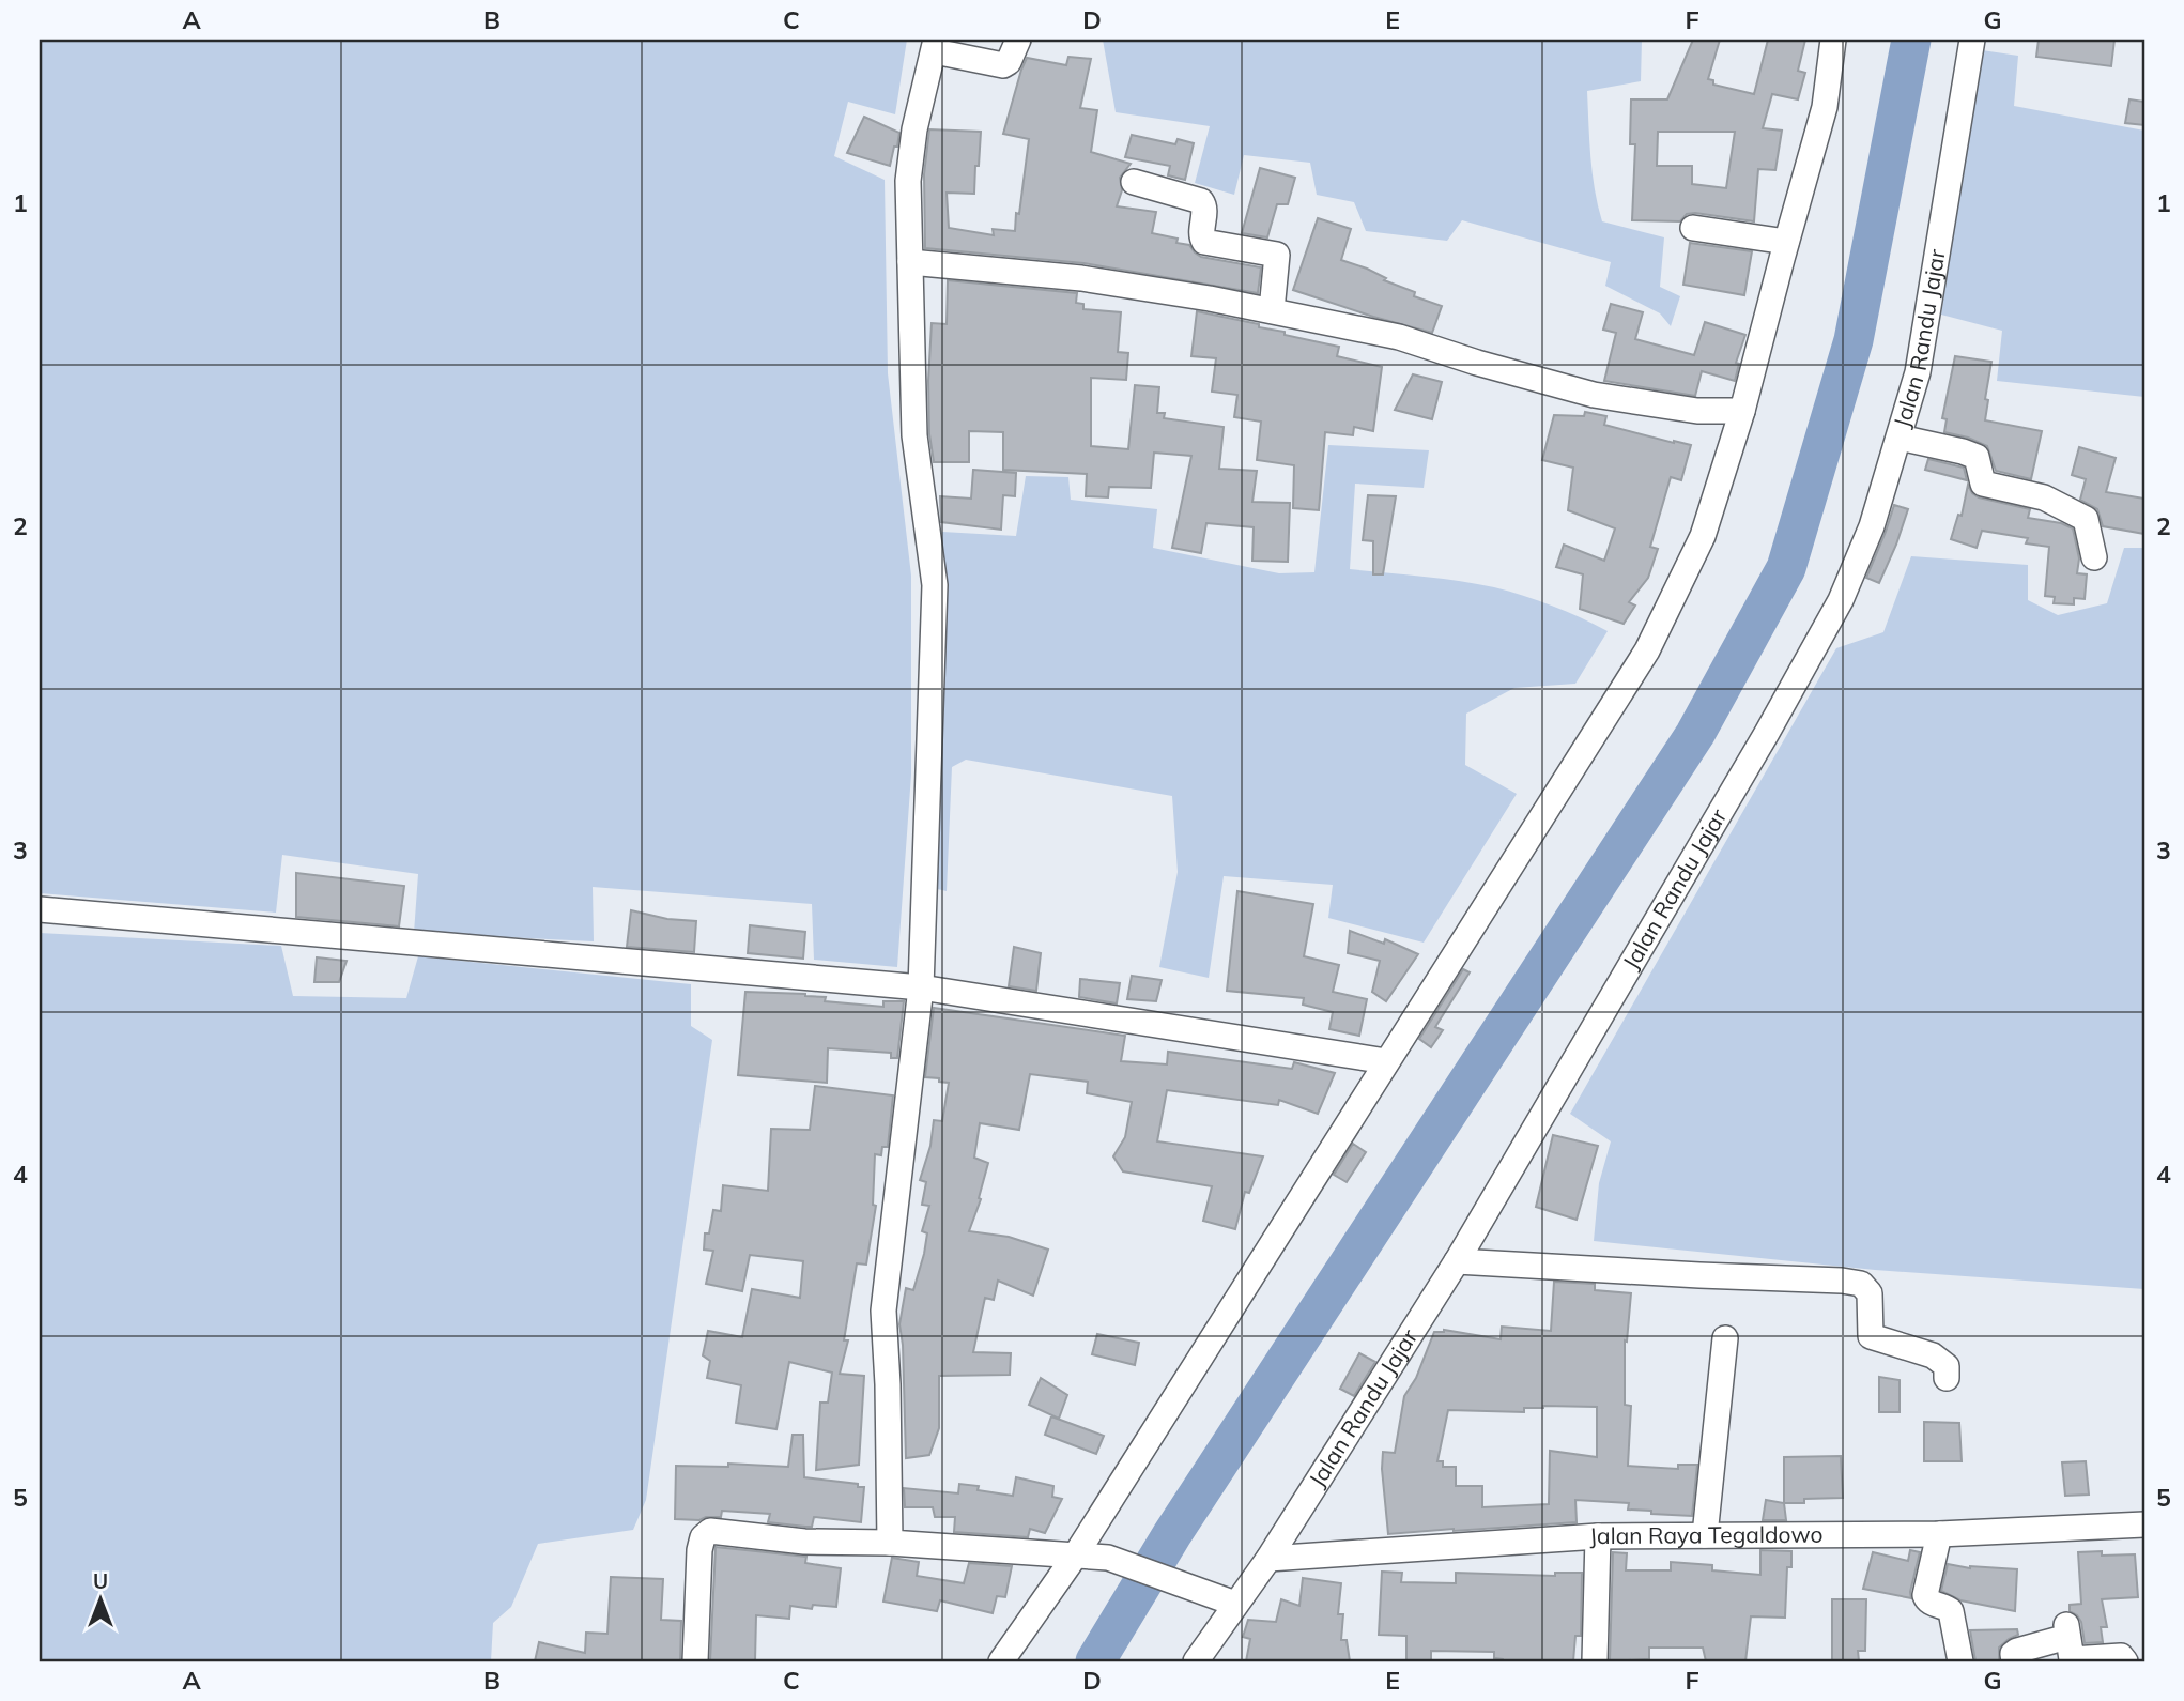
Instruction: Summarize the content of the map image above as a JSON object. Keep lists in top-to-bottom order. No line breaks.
{"streets":{"street":["Jalan Randu Jajar","Jalan Raya Tegaldowo"]},"crossings":[["Jalan Randu Jajar","Jalan Raya Tegaldowo"]],"north":"top","grid":{"columns":["A","B","C","D","E","F","G"],"rows":["1","2","3","4","5"]}}
